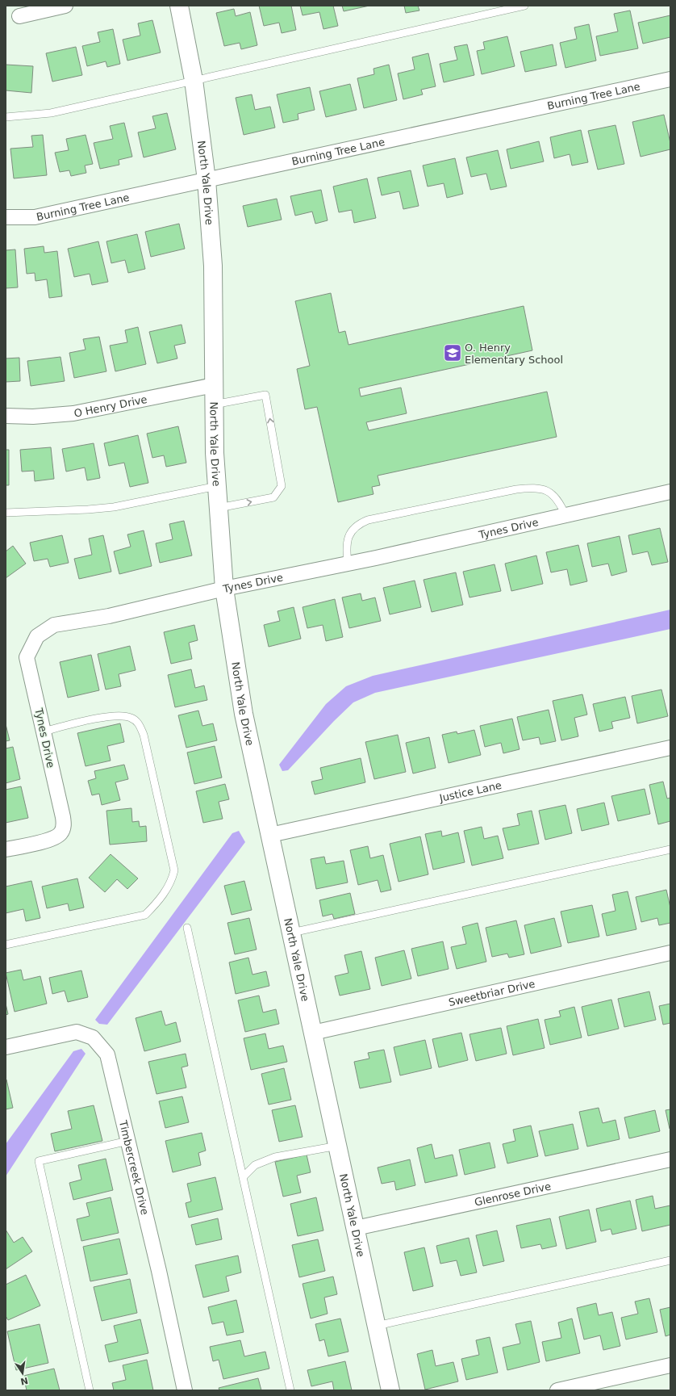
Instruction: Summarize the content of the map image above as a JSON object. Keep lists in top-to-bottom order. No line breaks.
{"streets":{"street":["Burning Tree Lane","North Yale Drive","O Henry Drive","Tynes Drive","Justice Lane","Sweetbriar Drive","Timbercreek Drive","Glenrose Drive"]},"crossings":[["Burning Tree Lane","North Yale Drive"],["North Yale Drive","O Henry Drive"],["North Yale Drive","Tynes Drive"],["North Yale Drive","Justice Lane"],["North Yale Drive","Sweetbriar Drive"],["North Yale Drive","Glenrose Drive"]],"places":{"school or university":["O. Henry Elementary School"]},"north":"bottom"}
